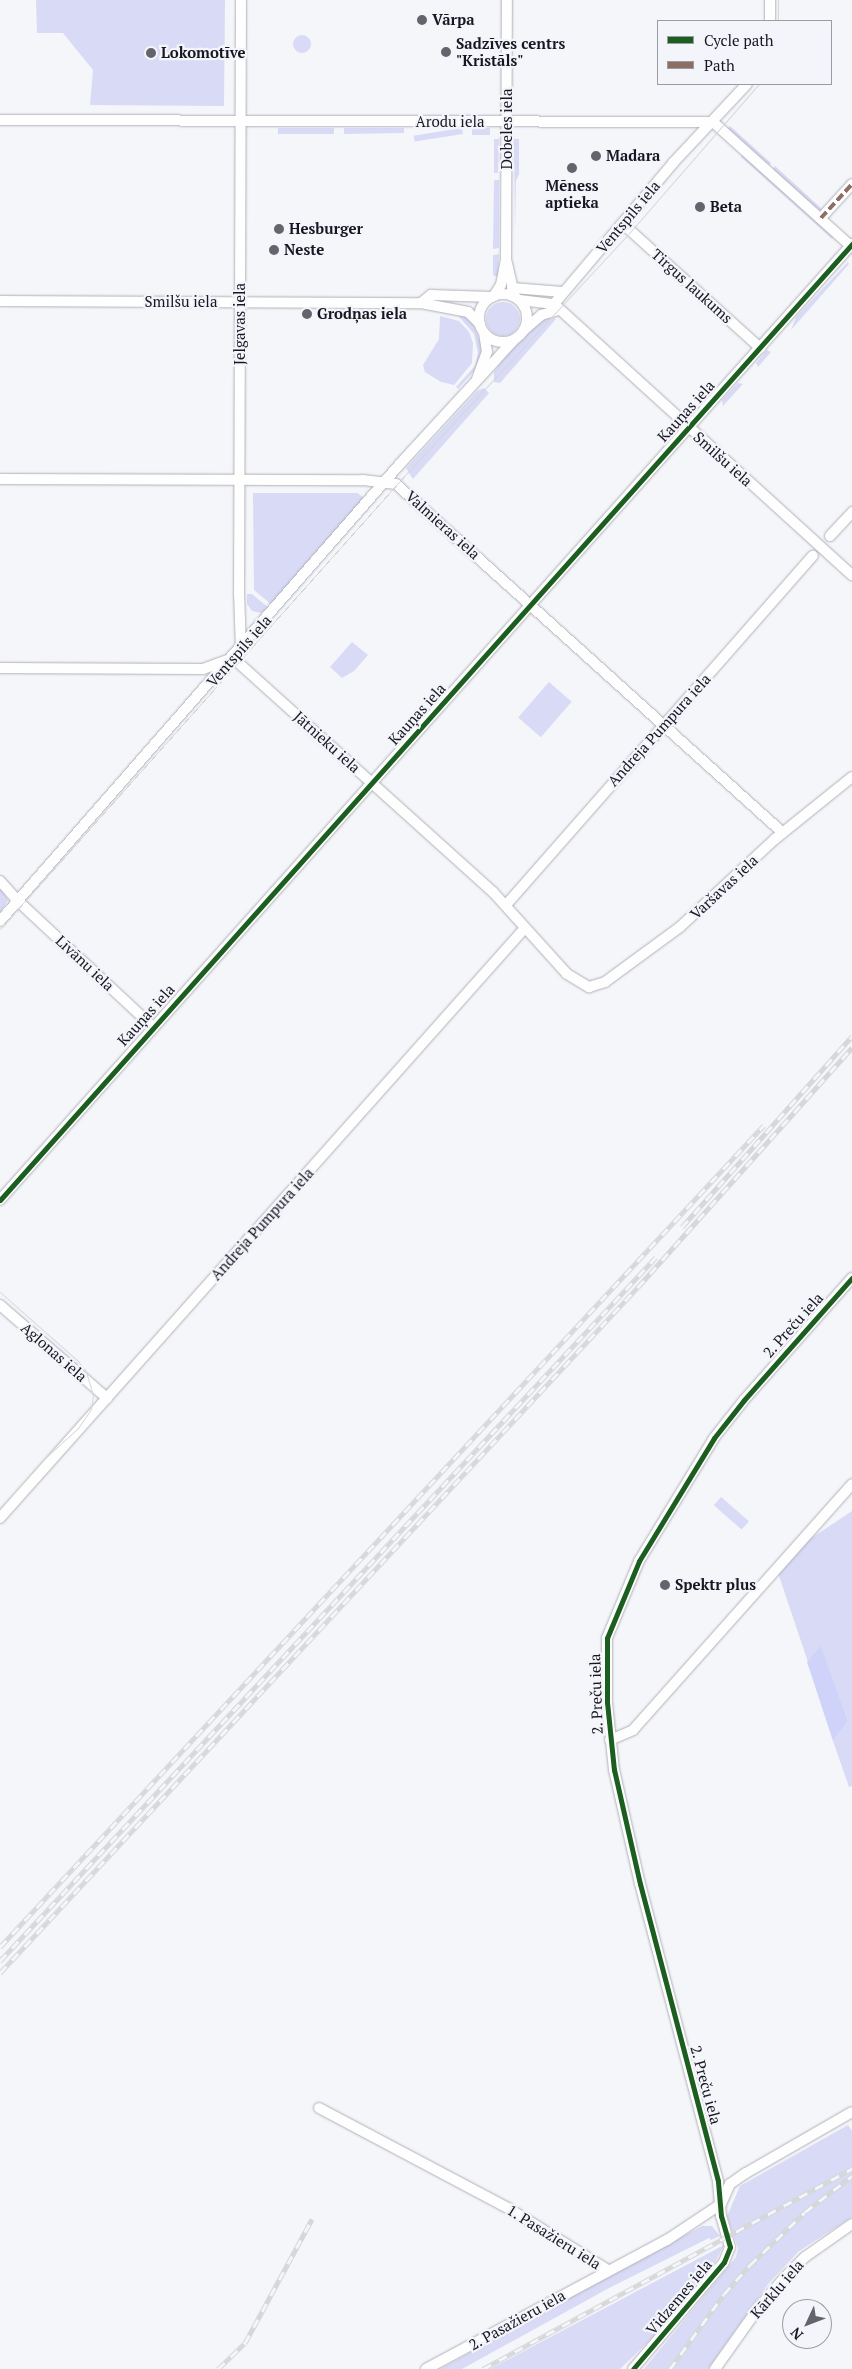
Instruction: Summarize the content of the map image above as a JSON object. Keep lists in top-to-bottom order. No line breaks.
{"streets":{"street":["Arodu iela","Dobeles iela","Ventspils iela","Tirgus laukums","Smilšu iela","Jelgavas iela","Kauņas iela","Valmieras iela","Andreja Pumpura iela","Jātnieku iela","Varšavas iela","Līvānu iela","2. Preču iela","Aglonas iela","1. Pasažieru iela","Kārklu iela","Vidzemes iela","2. Pasažieru iela"]},"crossings":[["Arodu iela","Dobeles iela"],["Arodu iela","Ventspils iela"],["Arodu iela","Jelgavas iela"],["Ventspils iela","Tirgus laukums"],["Ventspils iela","Smilšu iela"],["Ventspils iela","Jelgavas iela"],["Ventspils iela","Valmieras iela"],["Ventspils iela","Jātnieku iela"],["Ventspils iela","Līvānu iela"],["Tirgus laukums","Kauņas iela"],["Smilšu iela","Jelgavas iela"],["Smilšu iela","Kauņas iela"],["Jelgavas iela","Valmieras iela"],["Kauņas iela","Valmieras iela"],["Kauņas iela","Jātnieku iela"],["Kauņas iela","Līvānu iela"],["Valmieras iela","Andreja Pumpura iela"],["Valmieras iela","Varšavas iela"],["Andreja Pumpura iela","Jātnieku iela"],["Andreja Pumpura iela","Aglonas iela"],["Jātnieku iela","Varšavas iela"],["2. Preču iela","1. Pasažieru iela"],["2. Preču iela","Vidzemes iela"],["1. Pasažieru iela","Vidzemes iela"],["1. Pasažieru iela","2. Pasažieru iela"]],"places":["Vārpa","Sadzīves centrs \"Kristāls\"","Lokomotīve","Madara","Mēness aptieka","Beta","Hesburger","Neste","Grodņas iela","Spektr plus"],"legend":["Cycle path","Path"],"north":"bottom left"}
